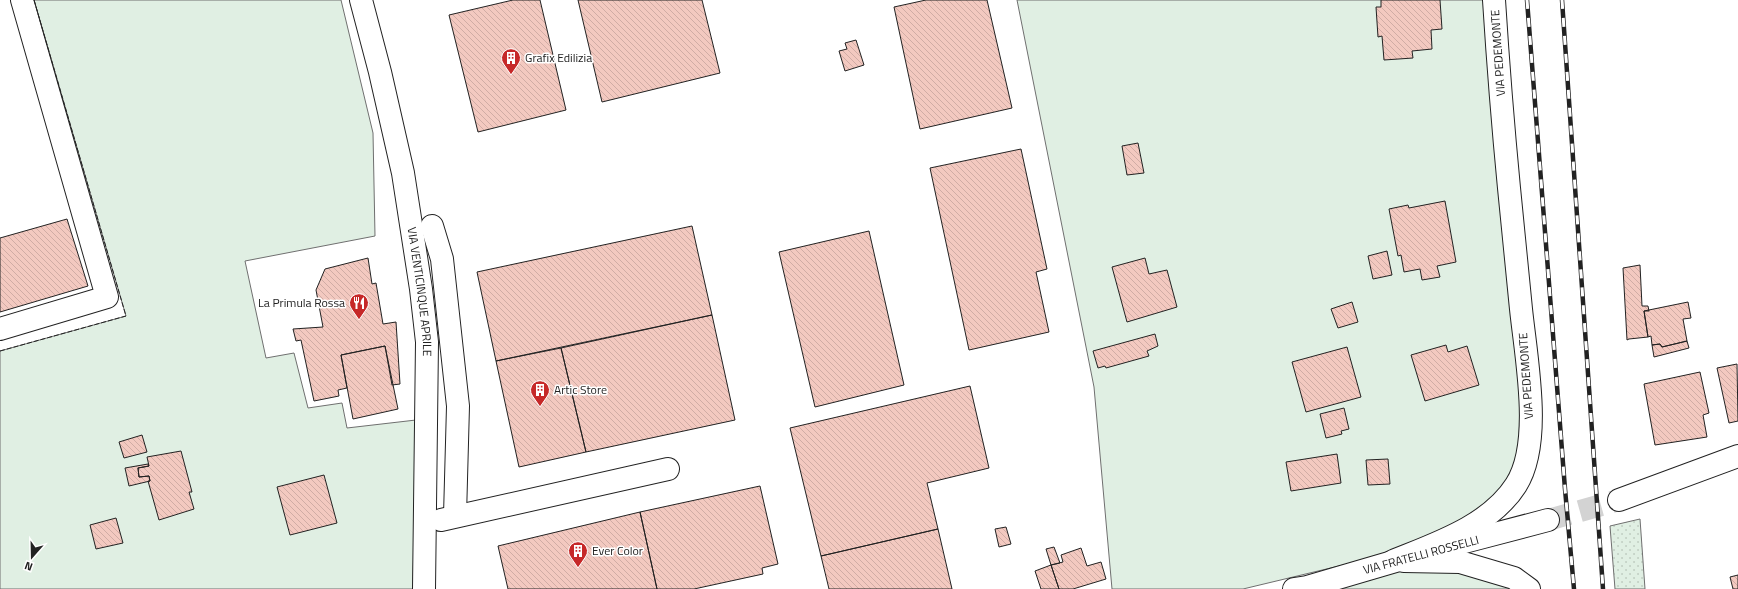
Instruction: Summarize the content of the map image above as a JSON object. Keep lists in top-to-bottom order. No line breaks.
{"streets":{"street":["VIA PEDEMONTE","VIA VENTICINQUE APRILE","VIA FRATELLI ROSSELLI"]},"crossings":[["VIA PEDEMONTE","VIA FRATELLI ROSSELLI"]],"places":{"building":["Grafix Edilizia","Artic Store","Ever Color"],"restaurant":["La Primula Rossa"]},"north":"bottom"}
